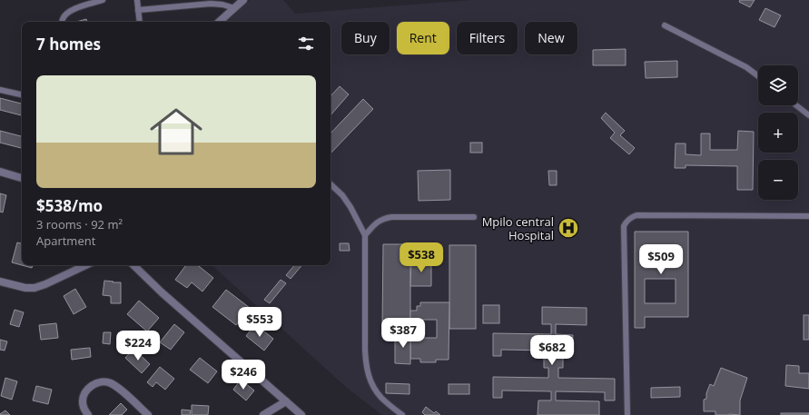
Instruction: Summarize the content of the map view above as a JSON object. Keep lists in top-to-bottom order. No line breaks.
{"places":{"hospital":["Mpilo central Hospital"]},"page":{"chip":["Buy","Rent","Filters","New"],"heading":"7 homes","map_buttons":["+","−"],"list":[{"name":"$538/mo","note":"3 rooms · 92 m² · Apartment"}],"price":["$538","$509","$553","$387","$224","$682","$246"]}}
